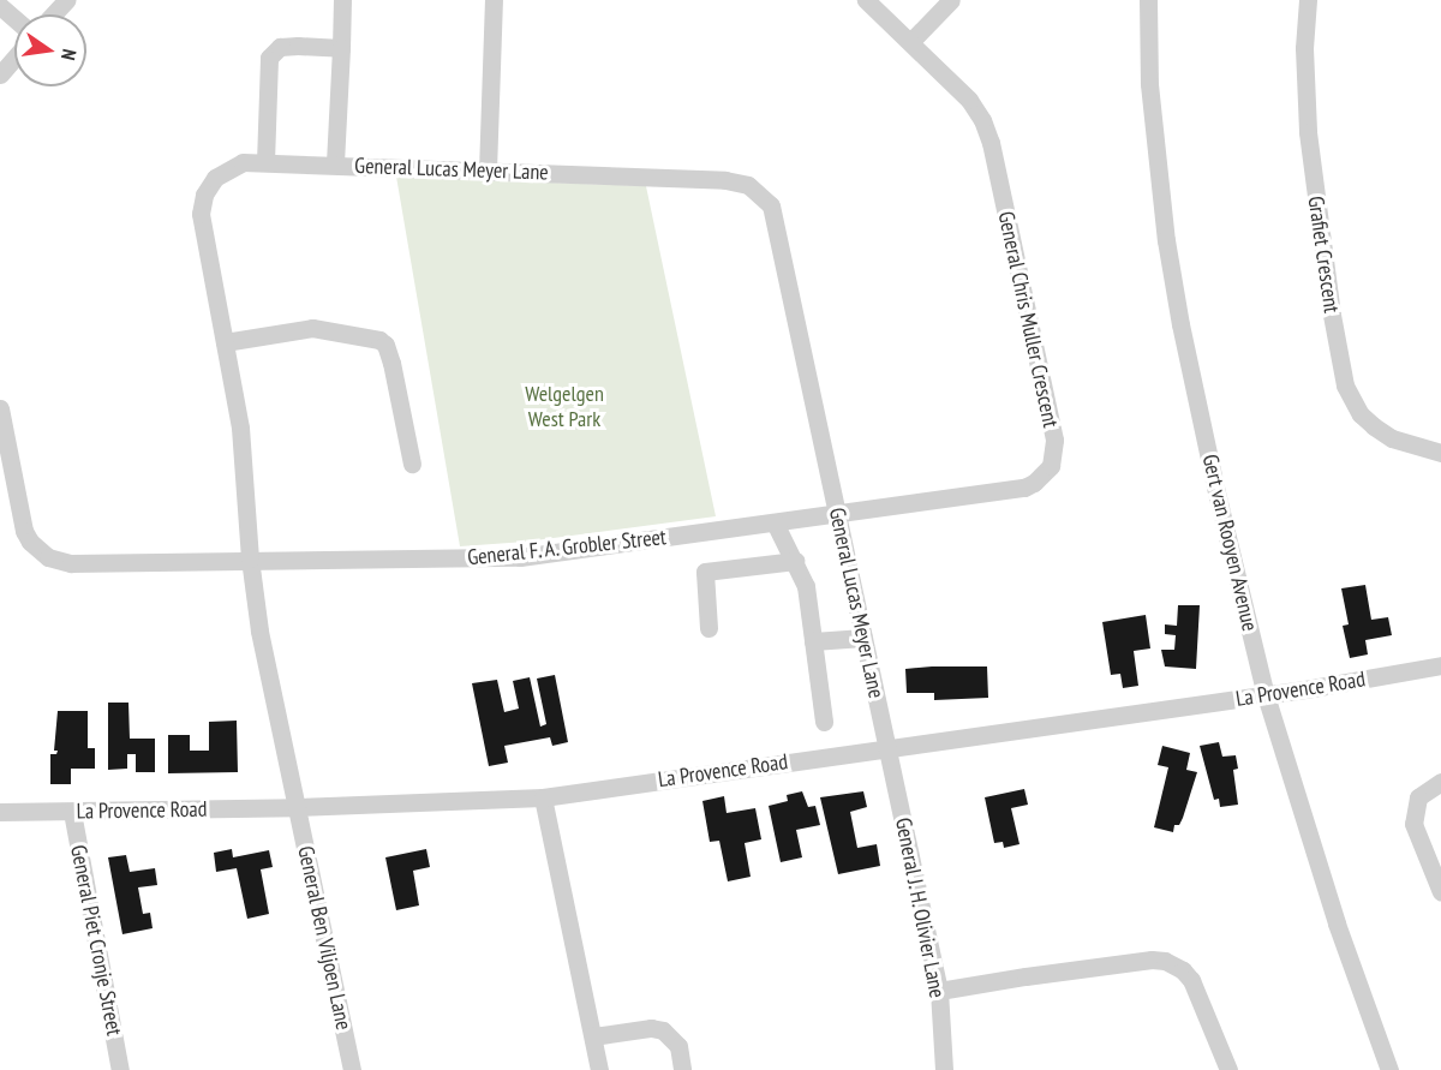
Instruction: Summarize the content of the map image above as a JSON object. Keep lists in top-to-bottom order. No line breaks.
{"streets":{"street":["General Lucas Meyer Lane","Grafiet Crescent","General Chris Muller Crescent","Gert van Rooyen Avenue","General F. A. Grobler Street","La Provence Road","General J. H. Olivier Lane","General Ben Viljoen Lane","General Piet Cronje Street"]},"crossings":[["General Lucas Meyer Lane","General Chris Muller Crescent"],["General Lucas Meyer Lane","General F. A. Grobler Street"],["General Lucas Meyer Lane","La Provence Road"],["General Lucas Meyer Lane","General J. H. Olivier Lane"],["General Lucas Meyer Lane","General Ben Viljoen Lane"],["General Chris Muller Crescent","General F. A. Grobler Street"],["Gert van Rooyen Avenue","La Provence Road"],["La Provence Road","General J. H. Olivier Lane"],["La Provence Road","General Ben Viljoen Lane"],["La Provence Road","General Piet Cronje Street"]],"parks":["Welgelgen West Park"],"north":"right"}
